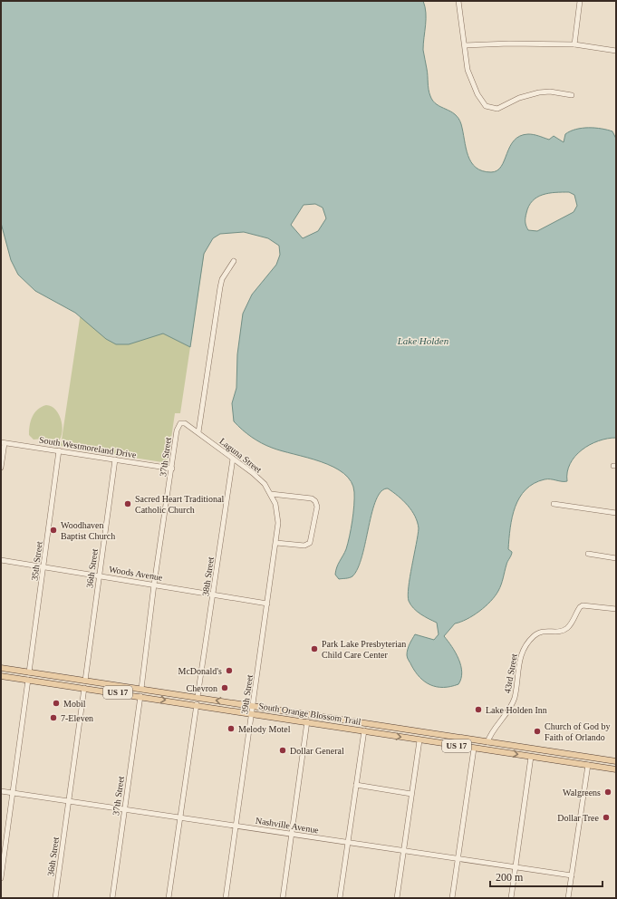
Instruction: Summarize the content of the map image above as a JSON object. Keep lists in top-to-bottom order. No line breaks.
{"streets":{"main road":["US 17","South Orange Blossom Trail"],"street":["South Westmoreland Drive","Laguna Street","37th Street","35th Street","36th Street","Woods Avenue","38th Street","43rd Street","39th Street","Nashville Avenue"]},"crossings":[["South Westmoreland Drive","37th Street"],["South Westmoreland Drive","35th Street"],["South Westmoreland Drive","36th Street"],["Laguna Street","37th Street"],["Laguna Street","38th Street"],["Laguna Street","39th Street"],["37th Street","Woods Avenue"],["37th Street","South Orange Blossom Trail"],["37th Street","Nashville Avenue"],["35th Street","Woods Avenue"],["35th Street","South Orange Blossom Trail"],["36th Street","Woods Avenue"],["36th Street","South Orange Blossom Trail"],["36th Street","Nashville Avenue"],["Woods Avenue","38th Street"],["Woods Avenue","39th Street"],["38th Street","South Orange Blossom Trail"],["43rd Street","South Orange Blossom Trail"],["39th Street","South Orange Blossom Trail"],["39th Street","Nashville Avenue"]],"water":["Lake Holden"],"places":["Sacred Heart Traditional Catholic Church","Woodhaven Baptist Church","Park Lake Presbyterian Child Care Center","McDonald's","Chevron","Mobil","Lake Holden Inn","7-Eleven","Melody Motel","Church of God by Faith of Orlando","Dollar General","Walgreens","Dollar Tree"],"scale_bar":"200 m"}
